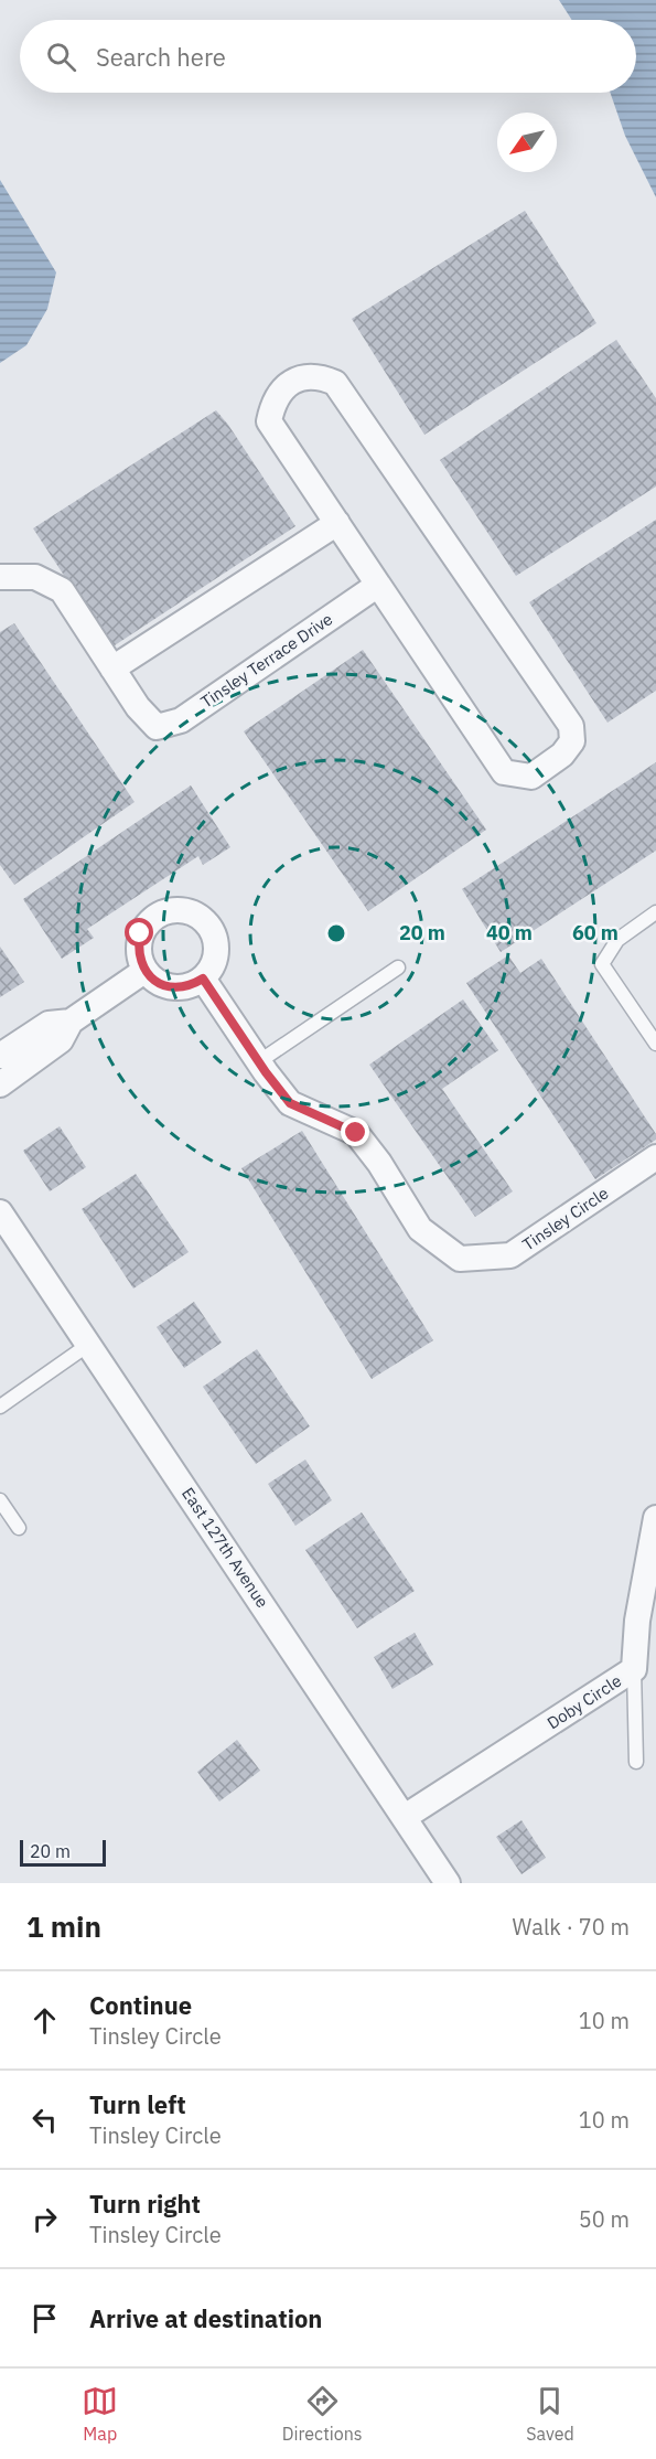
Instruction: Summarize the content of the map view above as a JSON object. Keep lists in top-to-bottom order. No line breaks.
{"streets":{"street":["Tinsley Terrace Drive","Tinsley Circle","East 127th Avenue","Doby Circle"]},"crossings":[["East 127th Avenue","Doby Circle"]],"scale_bar":"20 m","north":"bottom left","page":{"search":"Search here","scale":"20 m","heading":["1 min","Walk · 70 m"],"list":[["Continue","Tinsley Circle","10 m"],["Turn left","Tinsley Circle","10 m"],["Turn right","Tinsley Circle","50 m"],"Arrive at destination"],"nav":["Map","Directions","Saved"]},"rings":["20 m","40 m","60 m"]}
